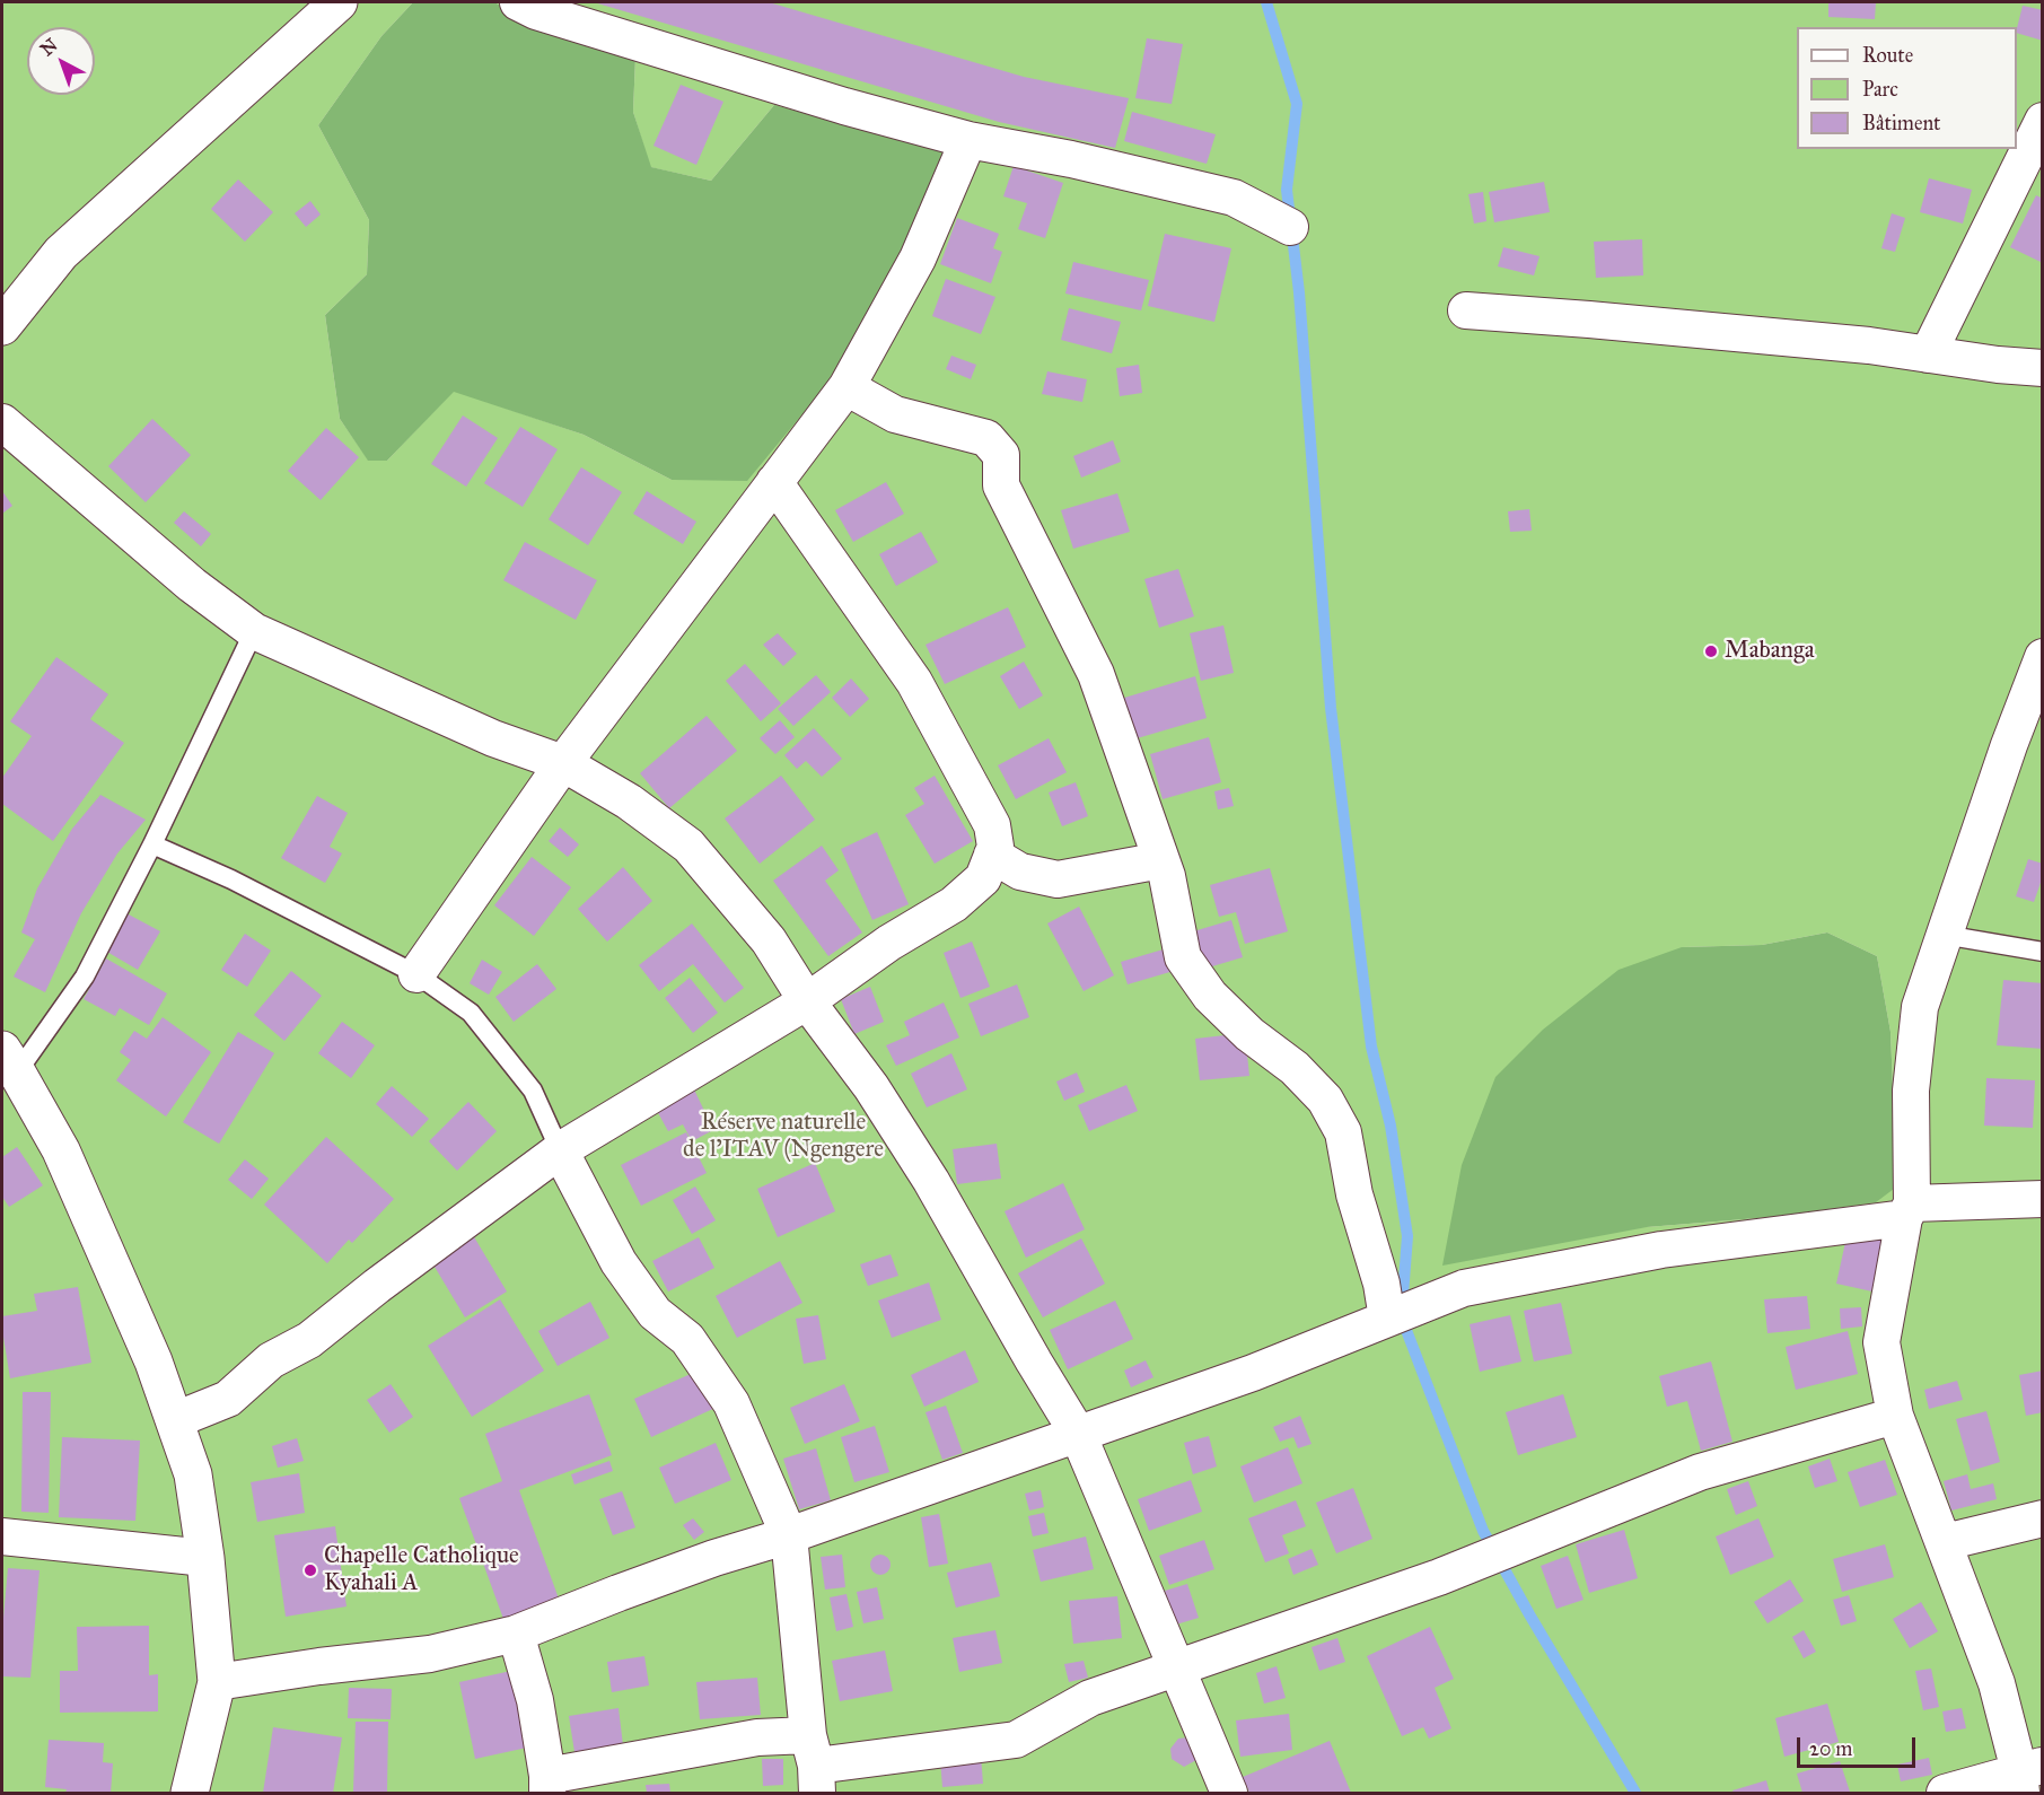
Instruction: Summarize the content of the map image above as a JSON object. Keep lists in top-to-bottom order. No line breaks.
{"parks":["Réserve naturelle de l'ITAV (Ngengere"],"places":["Mabanga","Chapelle Catholique Kyahali A"],"legend":["Route","Parc","Bâtiment"],"scale_bar":"20 m","north":"top left"}
